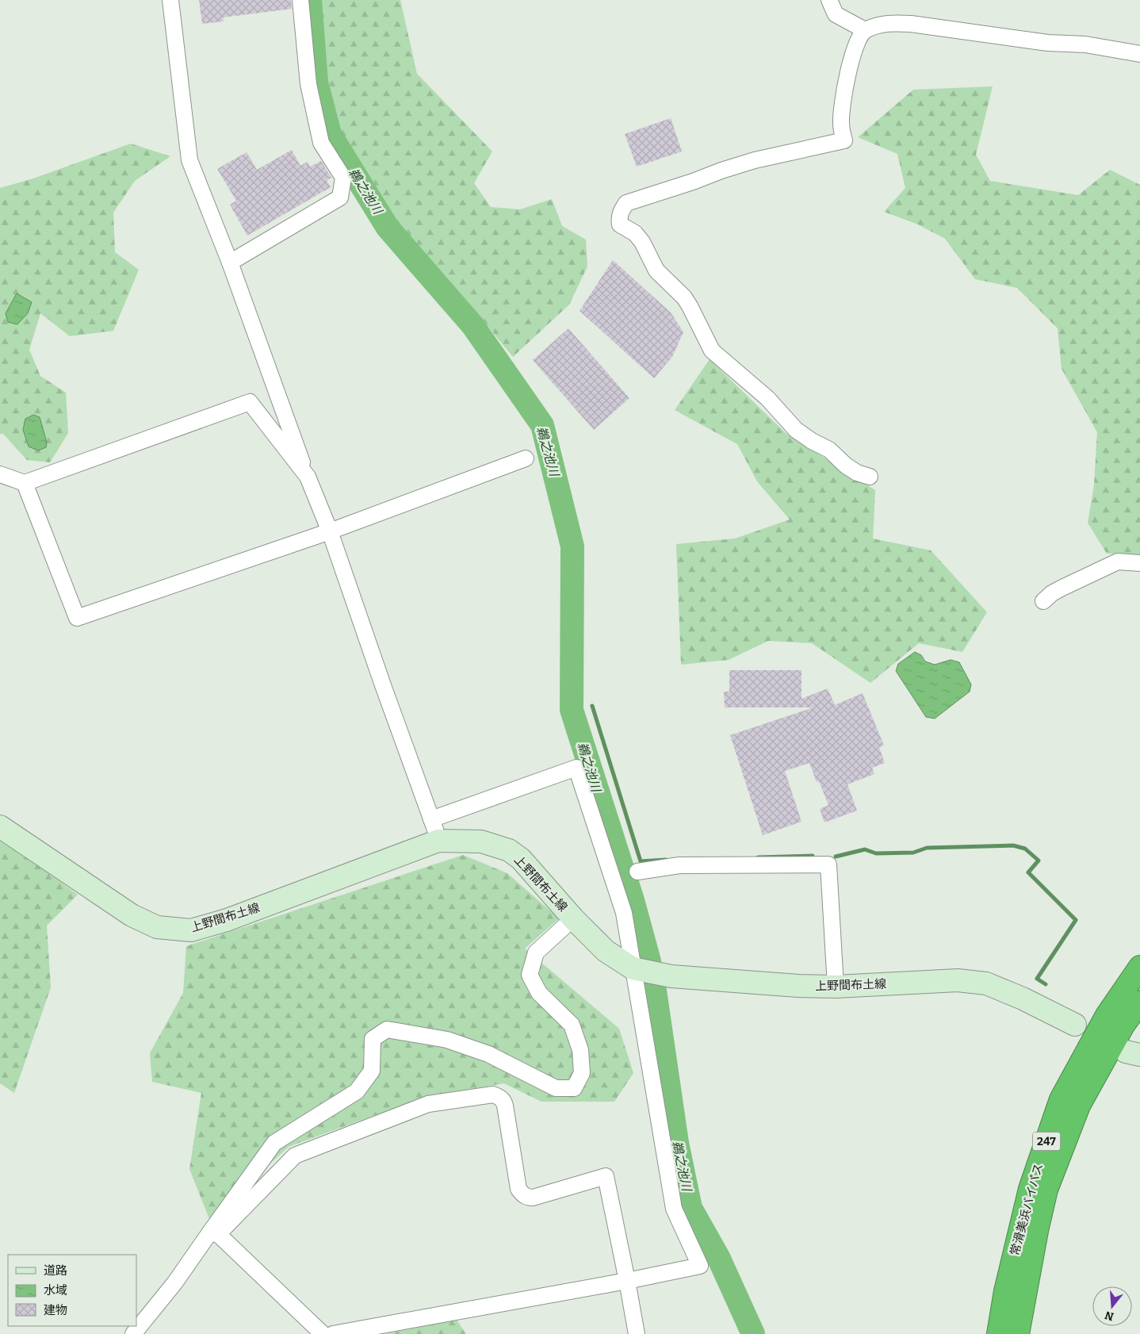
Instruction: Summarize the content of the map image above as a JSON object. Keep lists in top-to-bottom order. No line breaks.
{"streets":{"highway":["247","常滑美浜バイパス"],"main road":["上野間布土線"]},"water":["鵜之池川"],"legend":["道路","水域","建物"],"north":"bottom"}
